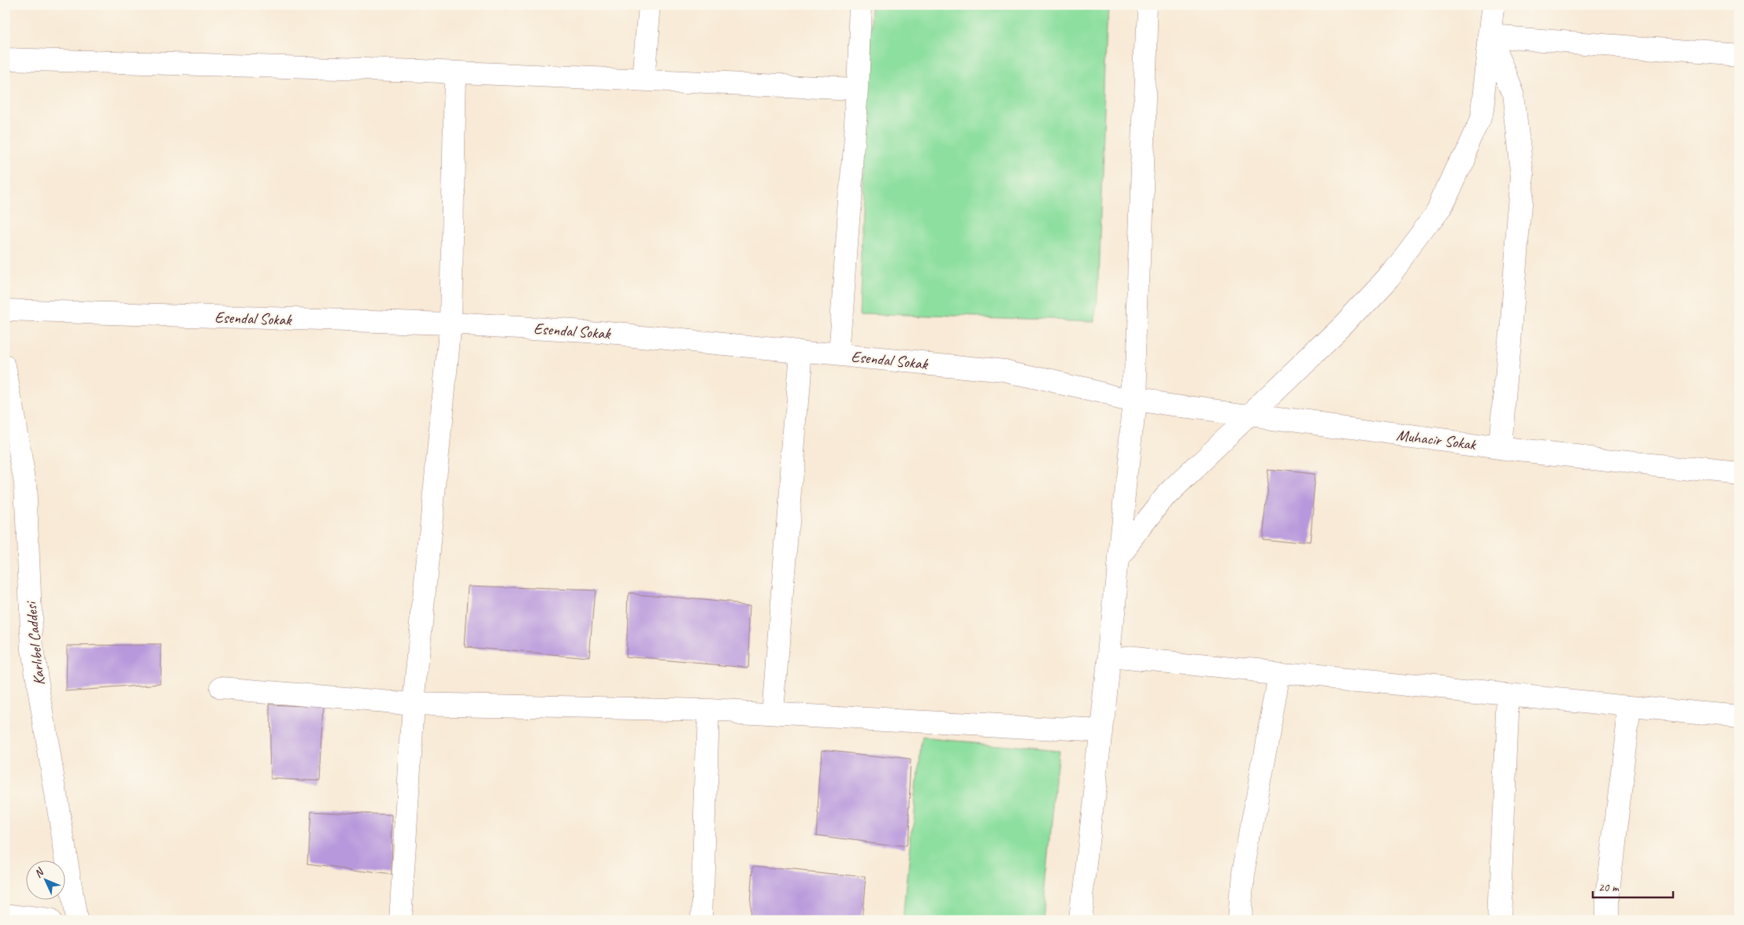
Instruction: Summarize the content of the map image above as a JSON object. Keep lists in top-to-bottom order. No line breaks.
{"streets":{"street":["Esendal Sokak","Muhacir Sokak","Karlıbel Caddesi"]},"crossings":[["Esendal Sokak","Muhacir Sokak"]],"scale_bar":"20 m","north":"top left"}
